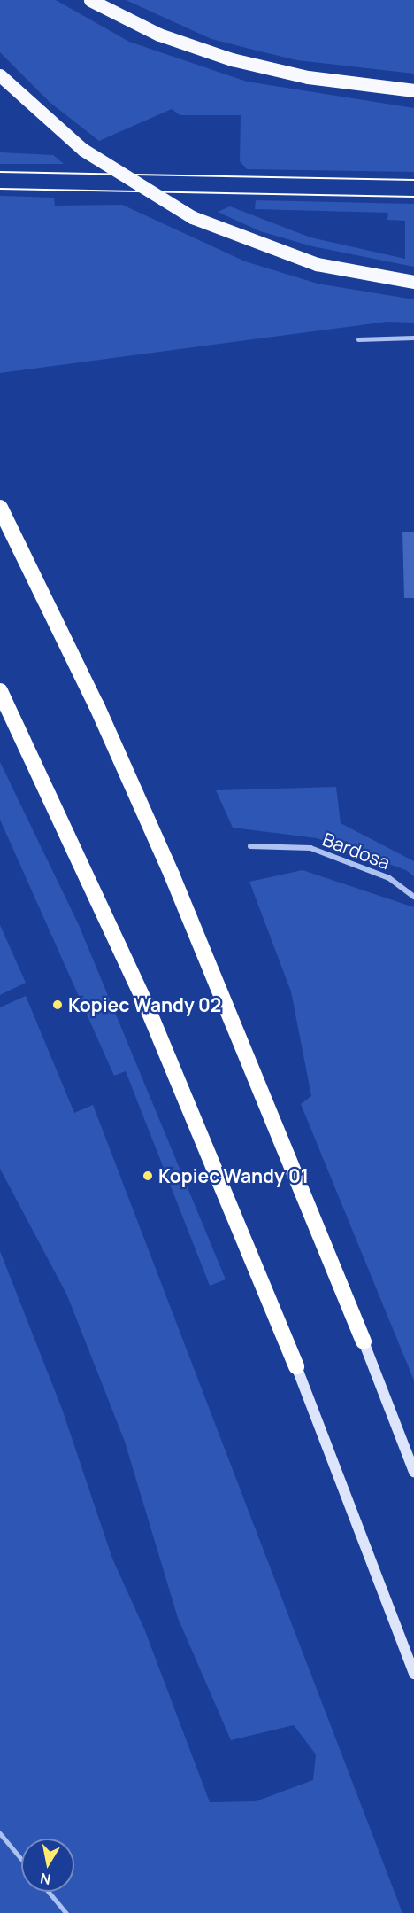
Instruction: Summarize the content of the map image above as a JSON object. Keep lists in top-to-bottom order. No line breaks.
{"streets":{"street":["Bardosa"]},"places":["Kopiec Wandy 02","Kopiec Wandy 01"],"north":"bottom"}
